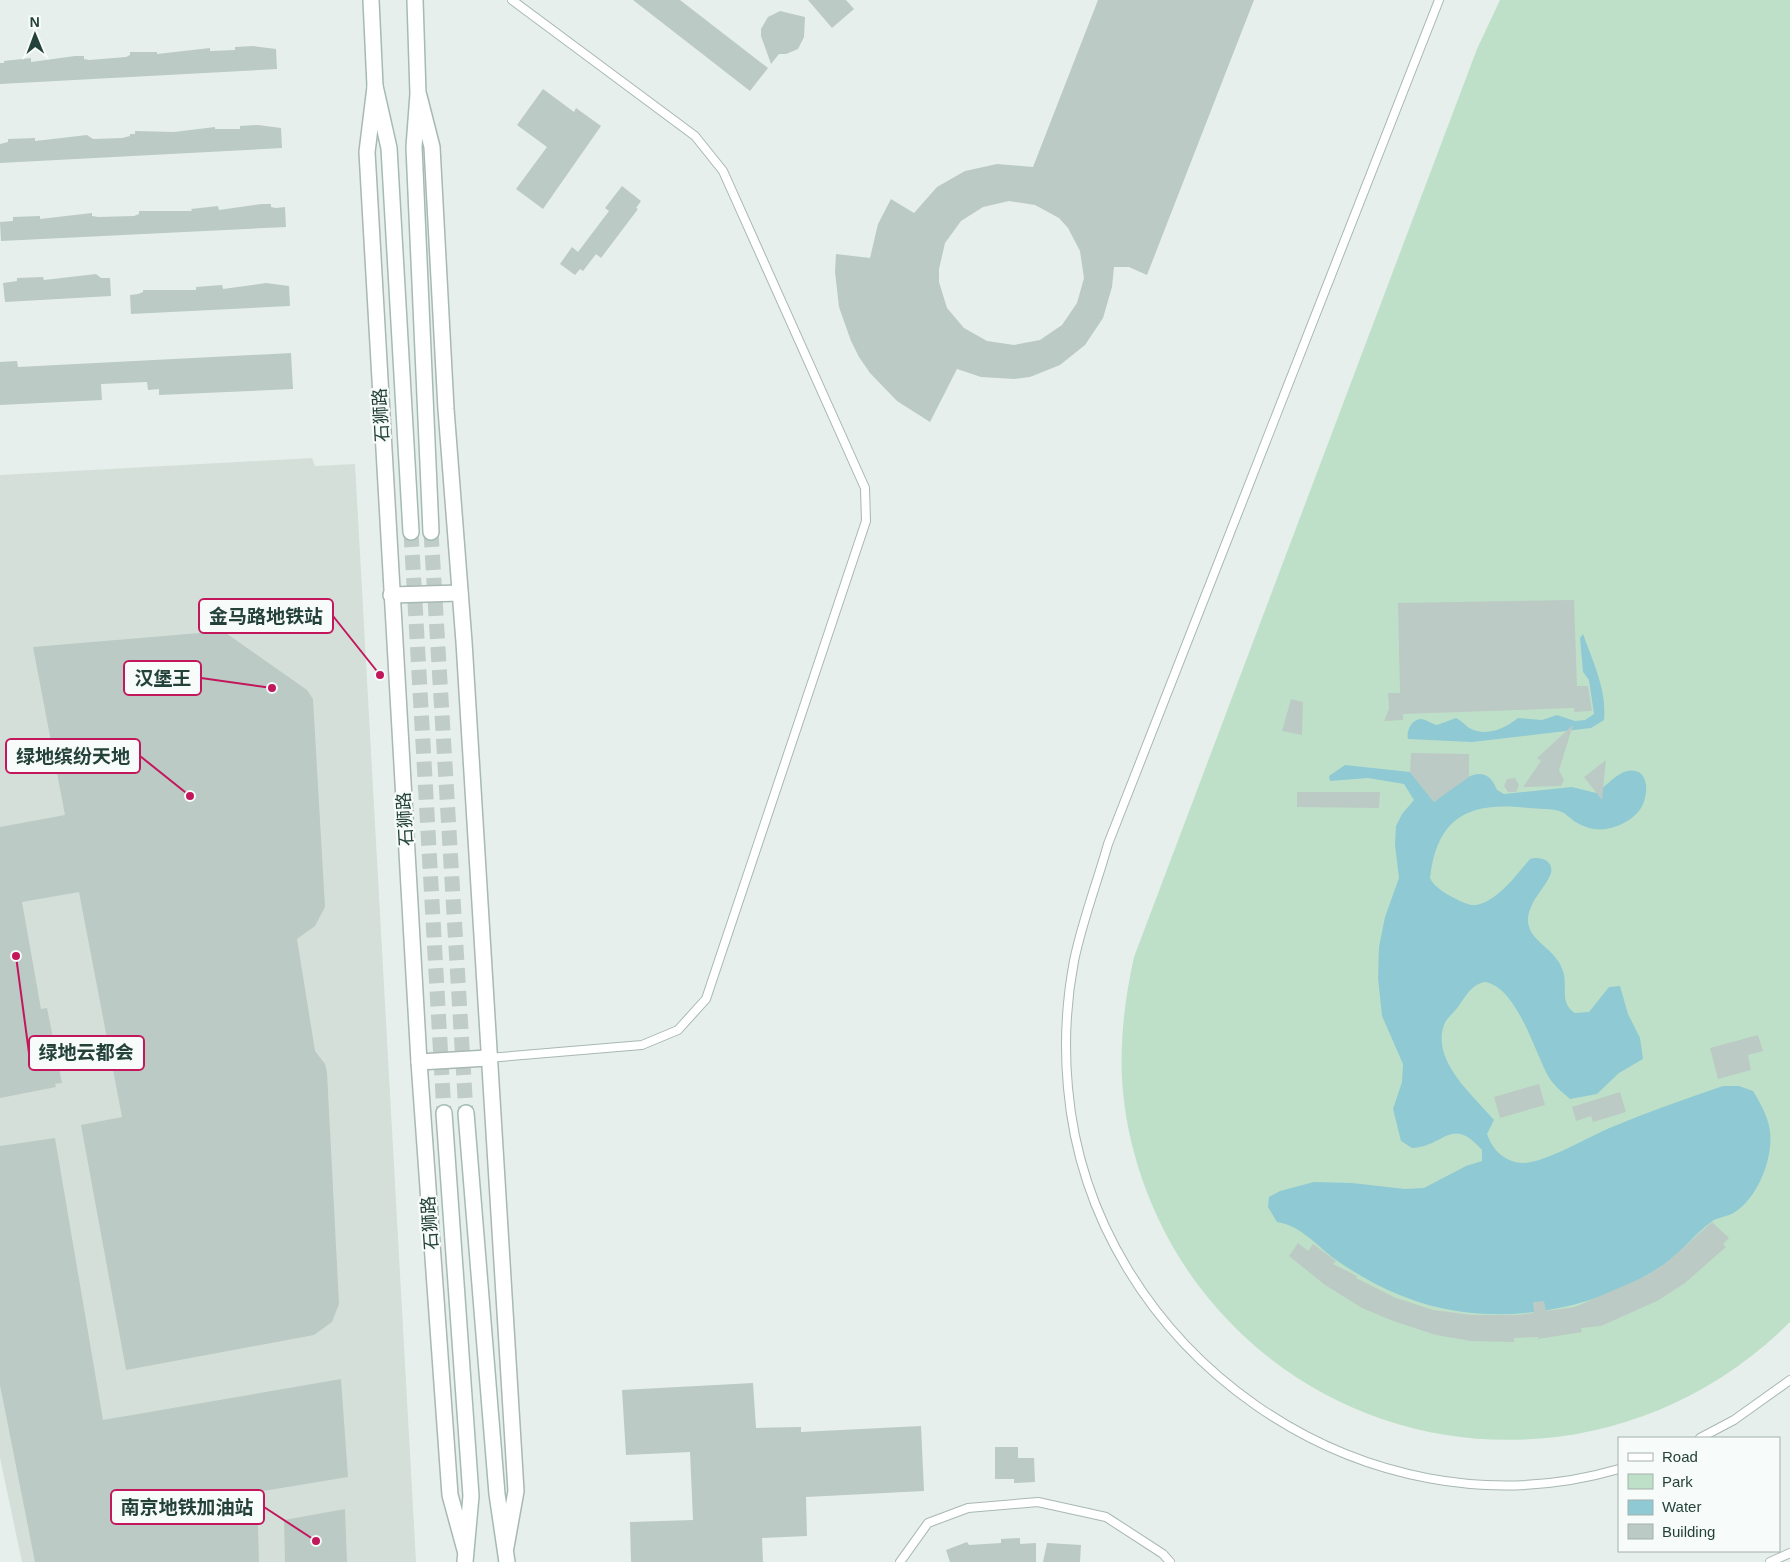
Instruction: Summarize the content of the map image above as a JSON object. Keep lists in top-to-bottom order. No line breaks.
{"streets":{"street":["石狮路"]},"places":["金马路地铁站","汉堡王","绿地缤纷天地","绿地云都会","南京地铁加油站"],"legend":["Road","Park","Water","Building"],"north":"top"}
